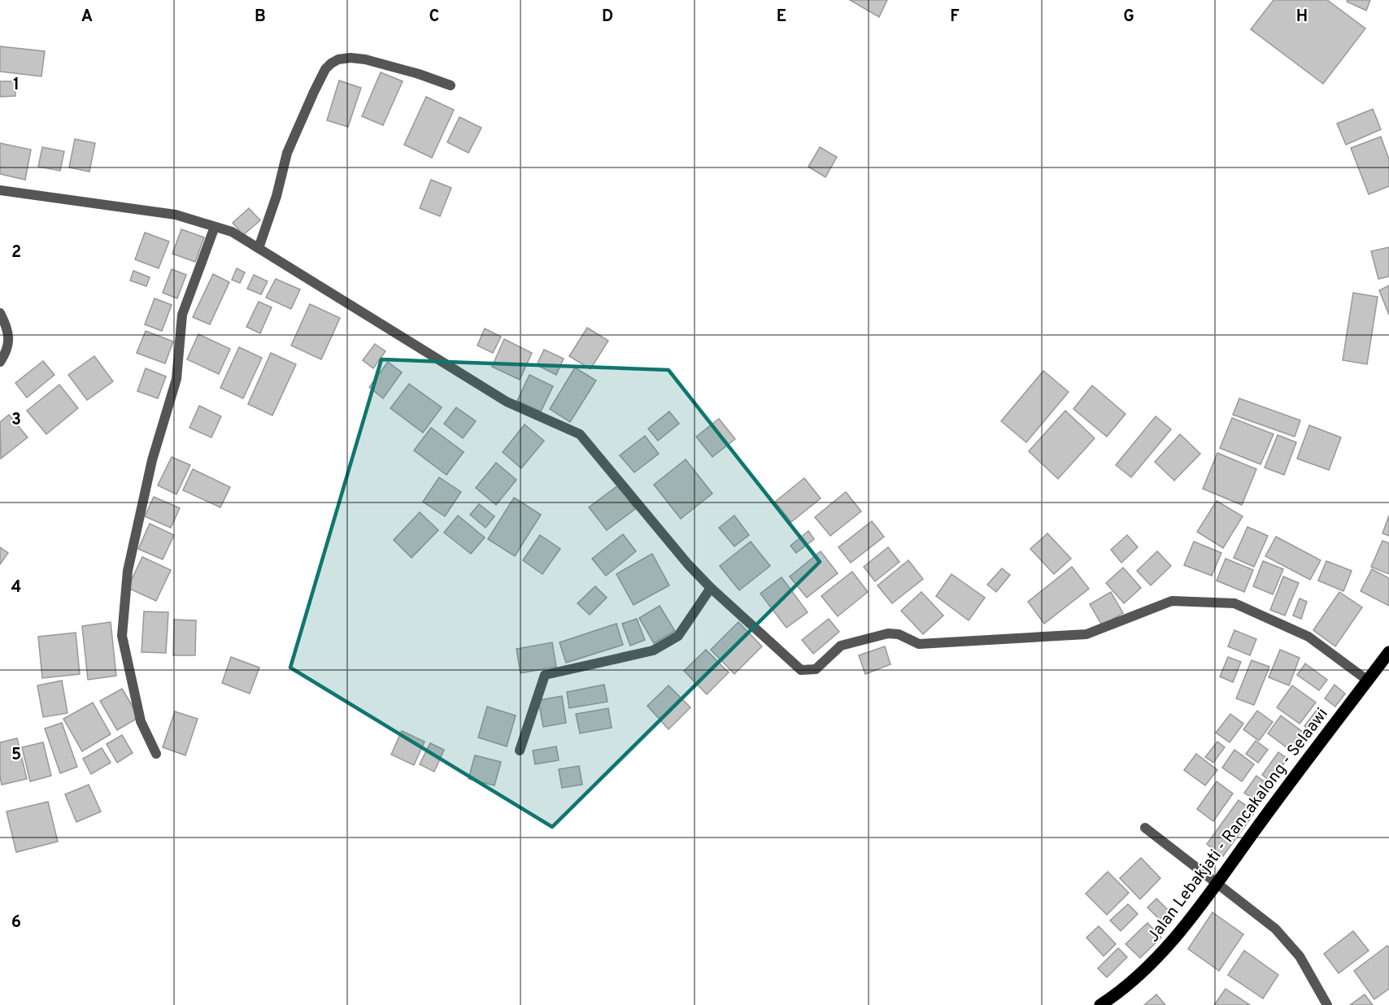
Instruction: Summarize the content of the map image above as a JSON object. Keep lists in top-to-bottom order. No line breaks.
{"streets":{"main road":["Jalan Lebakjati - Rancakalong - Selaawi"]},"grid":{"columns":["A","B","C","D","E","F","G","H"],"rows":["1","2","3","4","5","6"]}}
